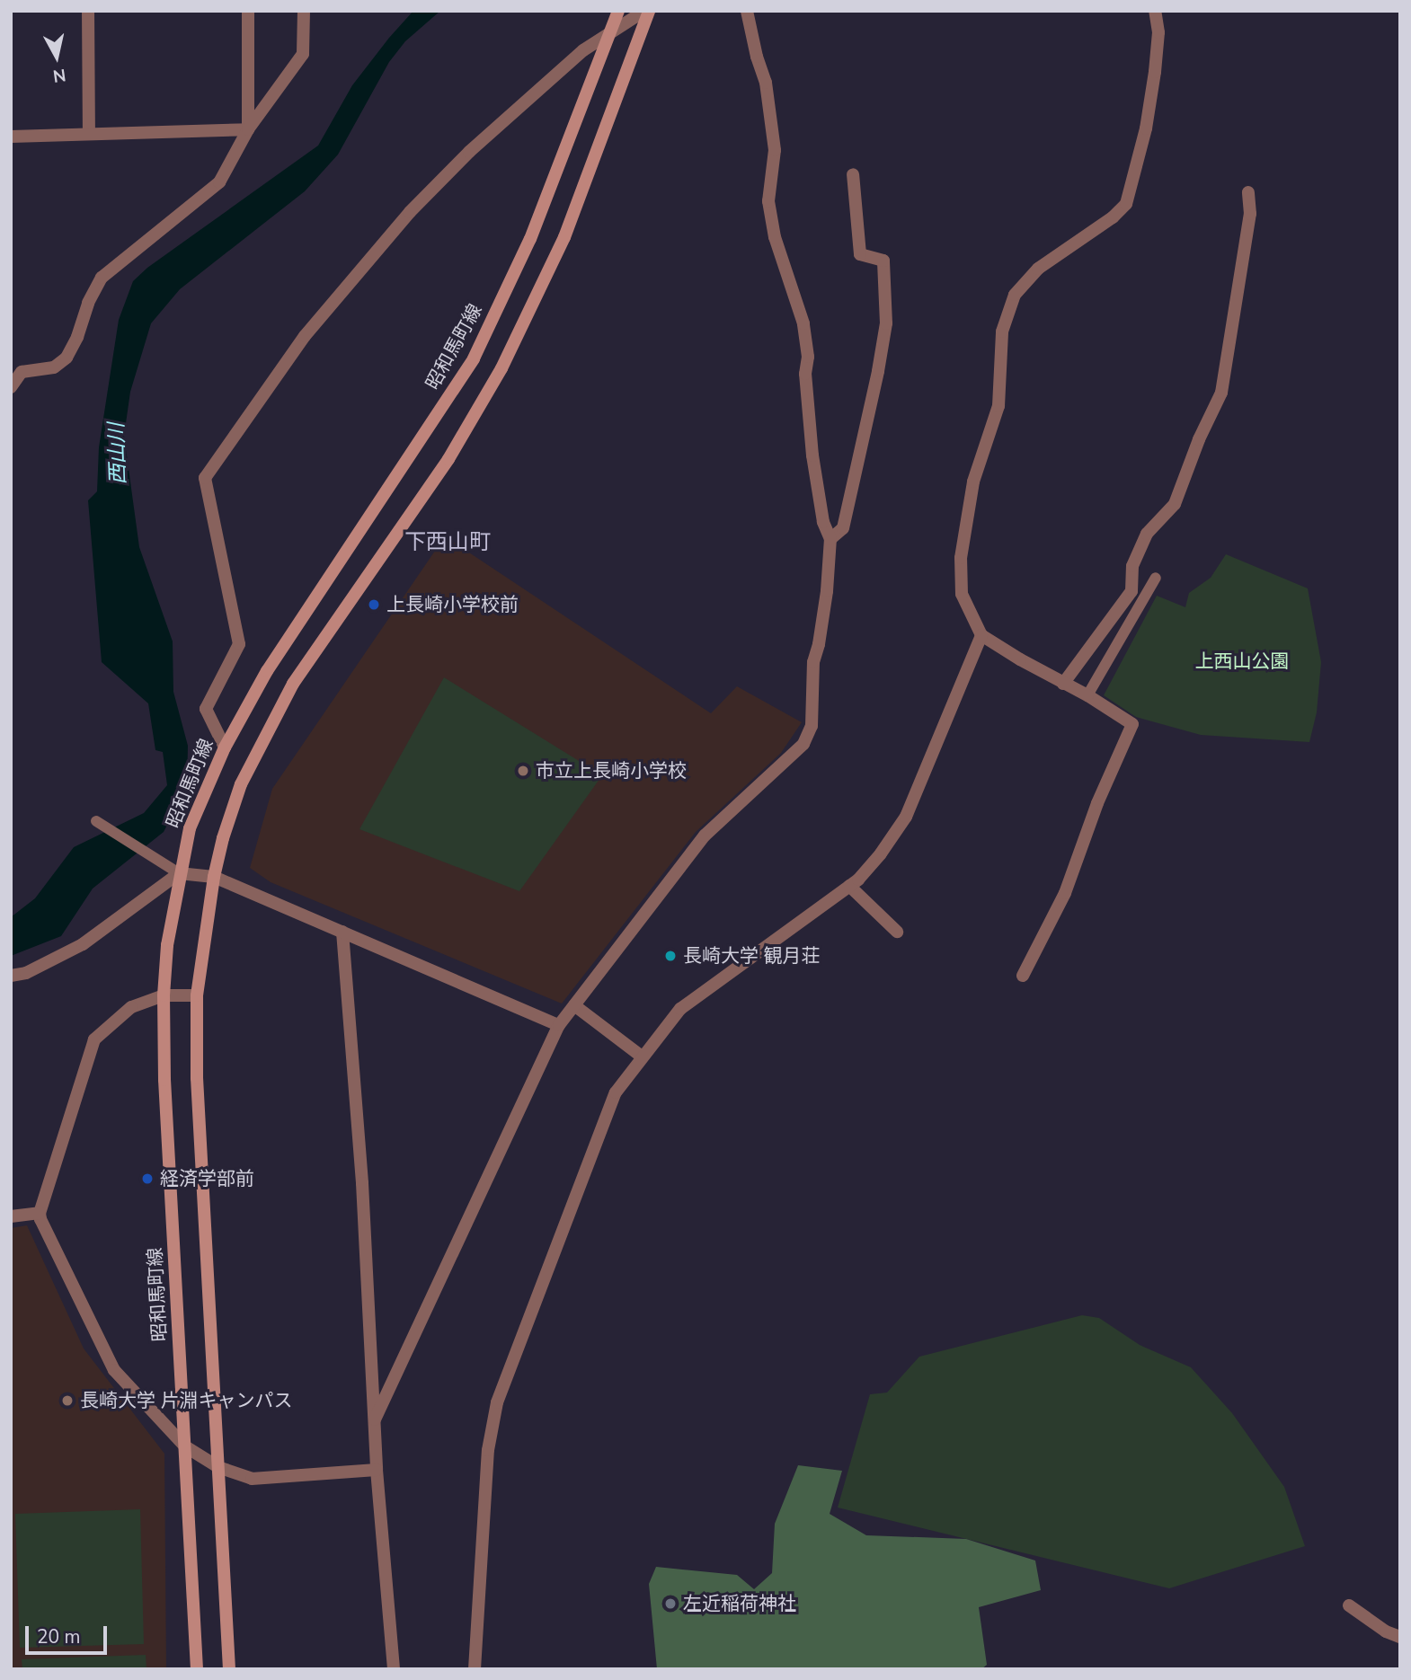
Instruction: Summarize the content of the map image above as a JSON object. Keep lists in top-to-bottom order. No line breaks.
{"streets":{"main road":["昭和馬町線"]},"districts":["下西山町"],"water":["西山川"],"parks":["上西山公園"],"places":["上長崎小学校前","市立上長崎小学校","長崎大学 観月荘","経済学部前","長崎大学 片淵キャンパス","左近稲荷神社"],"scale_bar":"20 m","north":"bottom"}
